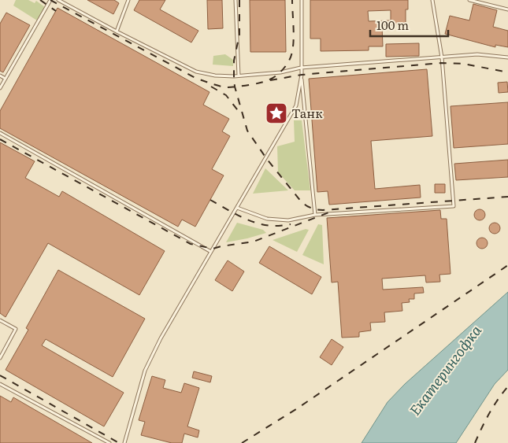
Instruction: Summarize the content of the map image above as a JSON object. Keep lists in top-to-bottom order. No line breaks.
{"water":["Екатерингофка"],"places":{"place":["Танк"]},"scale_bar":"100 m"}
